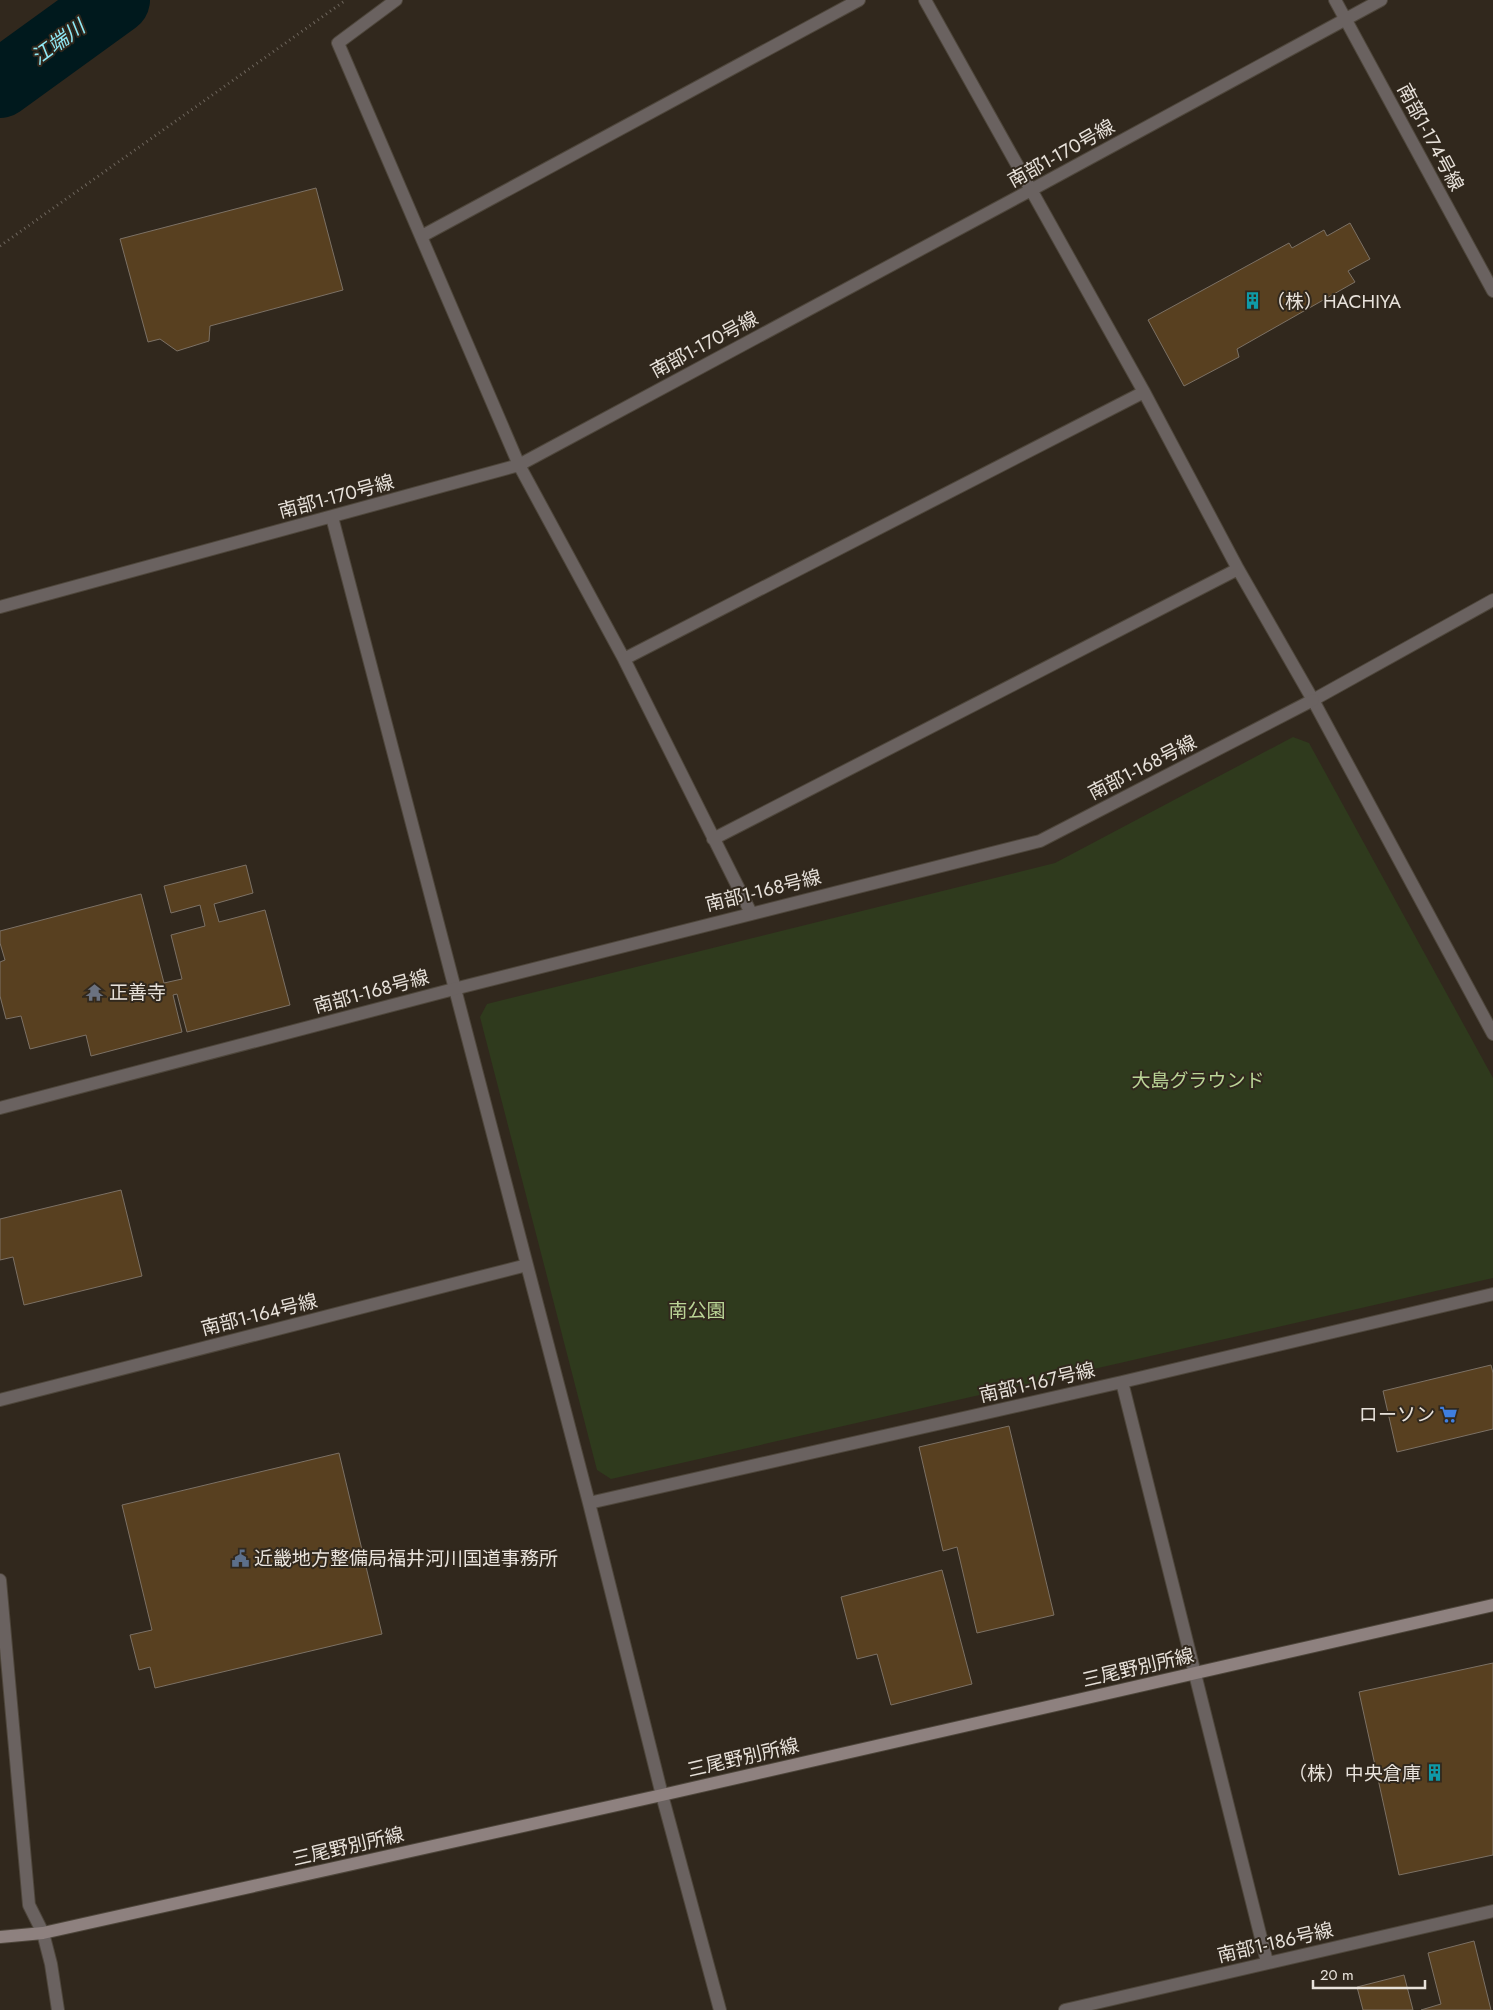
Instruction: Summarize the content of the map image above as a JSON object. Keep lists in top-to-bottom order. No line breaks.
{"streets":{"main road":["三尾野別所線"],"street":["南部1-174号線","南部1-170号線","南部1-168号線","南部1-164号線","南部1-167号線","南部1-186号線"]},"crossings":[["南部1-174号線","南部1-170号線"]],"water":["江端川"],"parks":["大島グラウンド","南公園"],"places":{"building":["（株）HACHIYA","（株）中央倉庫"],"temple":["正善寺"],"supermarket":["ローソン"],"public building":["近畿地方整備局福井河川国道事務所"]},"scale_bar":"20 m"}
